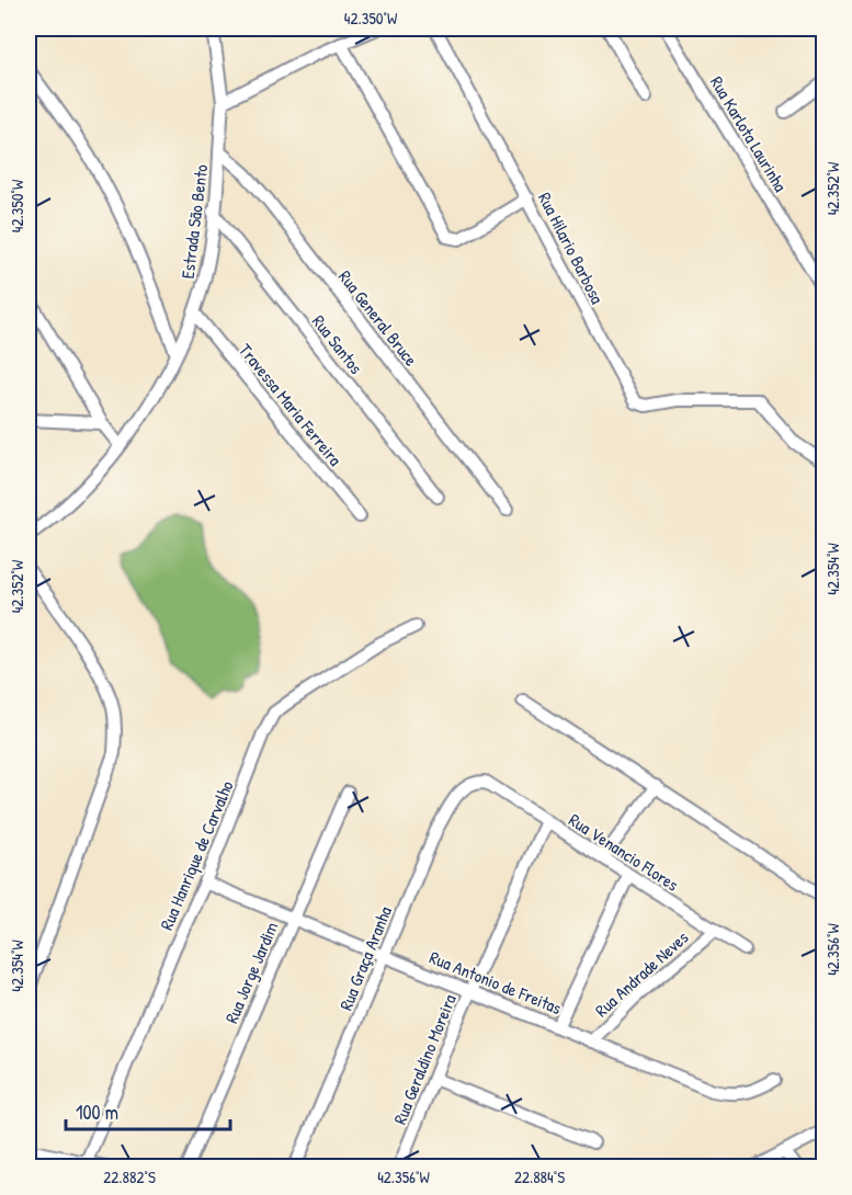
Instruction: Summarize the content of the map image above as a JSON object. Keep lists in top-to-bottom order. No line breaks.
{"streets":{"street":["Rua Karlota Laurinha","Estrada São Bento","Rua Hilario Barbosa","Rua General Bruce","Rua Santos","Travessa Maria Ferreira","Rua Venancio Flores","Rua Hanrique de Carvalho","Rua Graça Aranha","Rua Jorge Jardim","Rua Andrade Neves","Rua Antonio de Freitas","Rua Geraldino Moreira"]},"crossings":[["Estrada São Bento","Rua General Bruce"],["Estrada São Bento","Rua Santos"],["Estrada São Bento","Travessa Maria Ferreira"],["Rua Venancio Flores","Rua Graça Aranha"],["Rua Venancio Flores","Rua Andrade Neves"],["Rua Venancio Flores","Rua Geraldino Moreira"],["Rua Hanrique de Carvalho","Rua Antonio de Freitas"],["Rua Graça Aranha","Rua Antonio de Freitas"],["Rua Jorge Jardim","Rua Antonio de Freitas"],["Rua Andrade Neves","Rua Antonio de Freitas"],["Rua Antonio de Freitas","Rua Geraldino Moreira"]],"scale_bar":"100 m","coordinates":["42.350°W","42.352°W","42.354°W","42.356°W","22.882°S","22.884°S"]}
